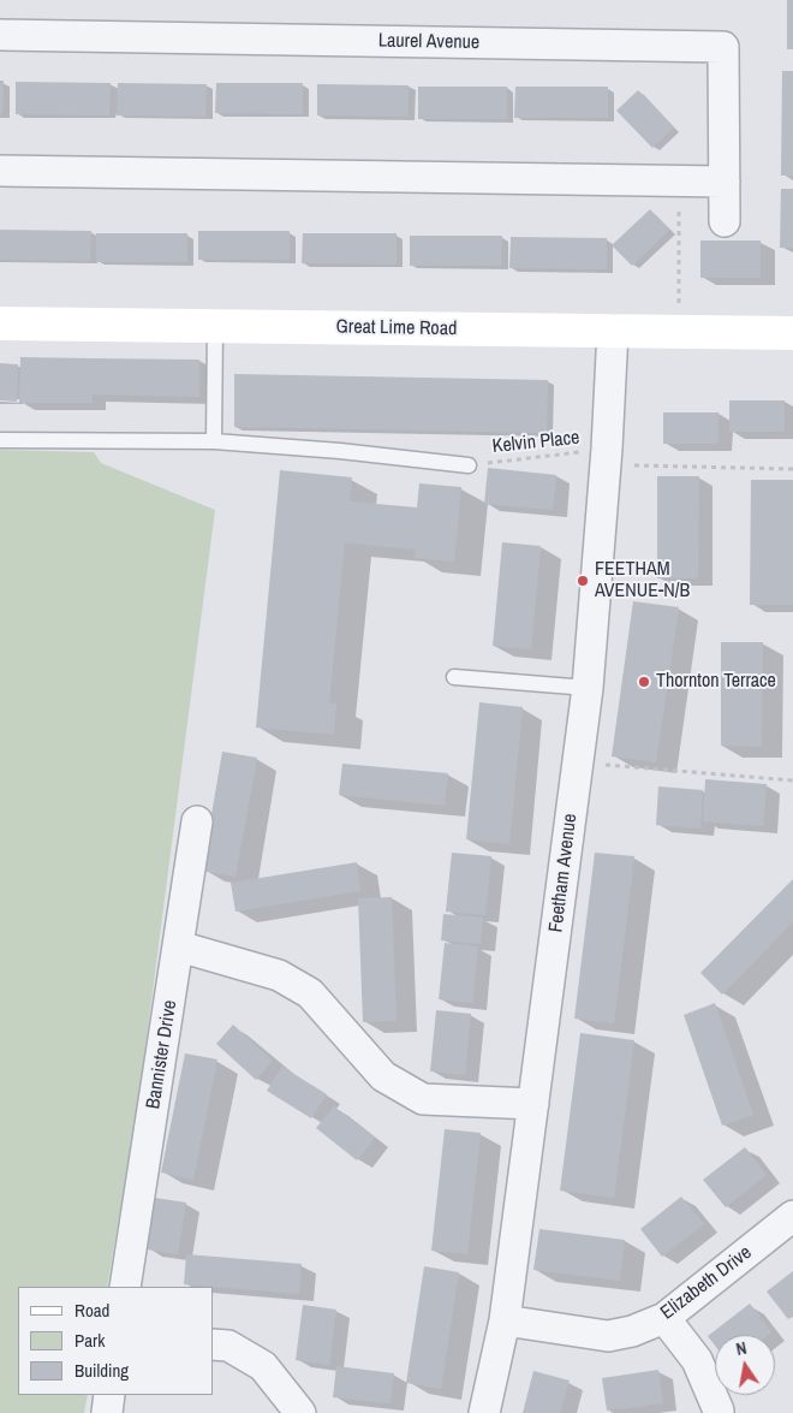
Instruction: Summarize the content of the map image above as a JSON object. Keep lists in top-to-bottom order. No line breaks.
{"streets":{"main road":["Great Lime Road"],"street":["Laurel Avenue","Feetham Avenue","Bannister Drive","Elizabeth Drive"],"path":["Kelvin Place"]},"crossings":[["Great Lime Road","Feetham Avenue"],["Kelvin Place","Feetham Avenue"],["Feetham Avenue","Elizabeth Drive"]],"places":["FEETHAM AVENUE-N/B","Thornton Terrace"],"legend":["Road","Park","Building"],"north":"top"}
